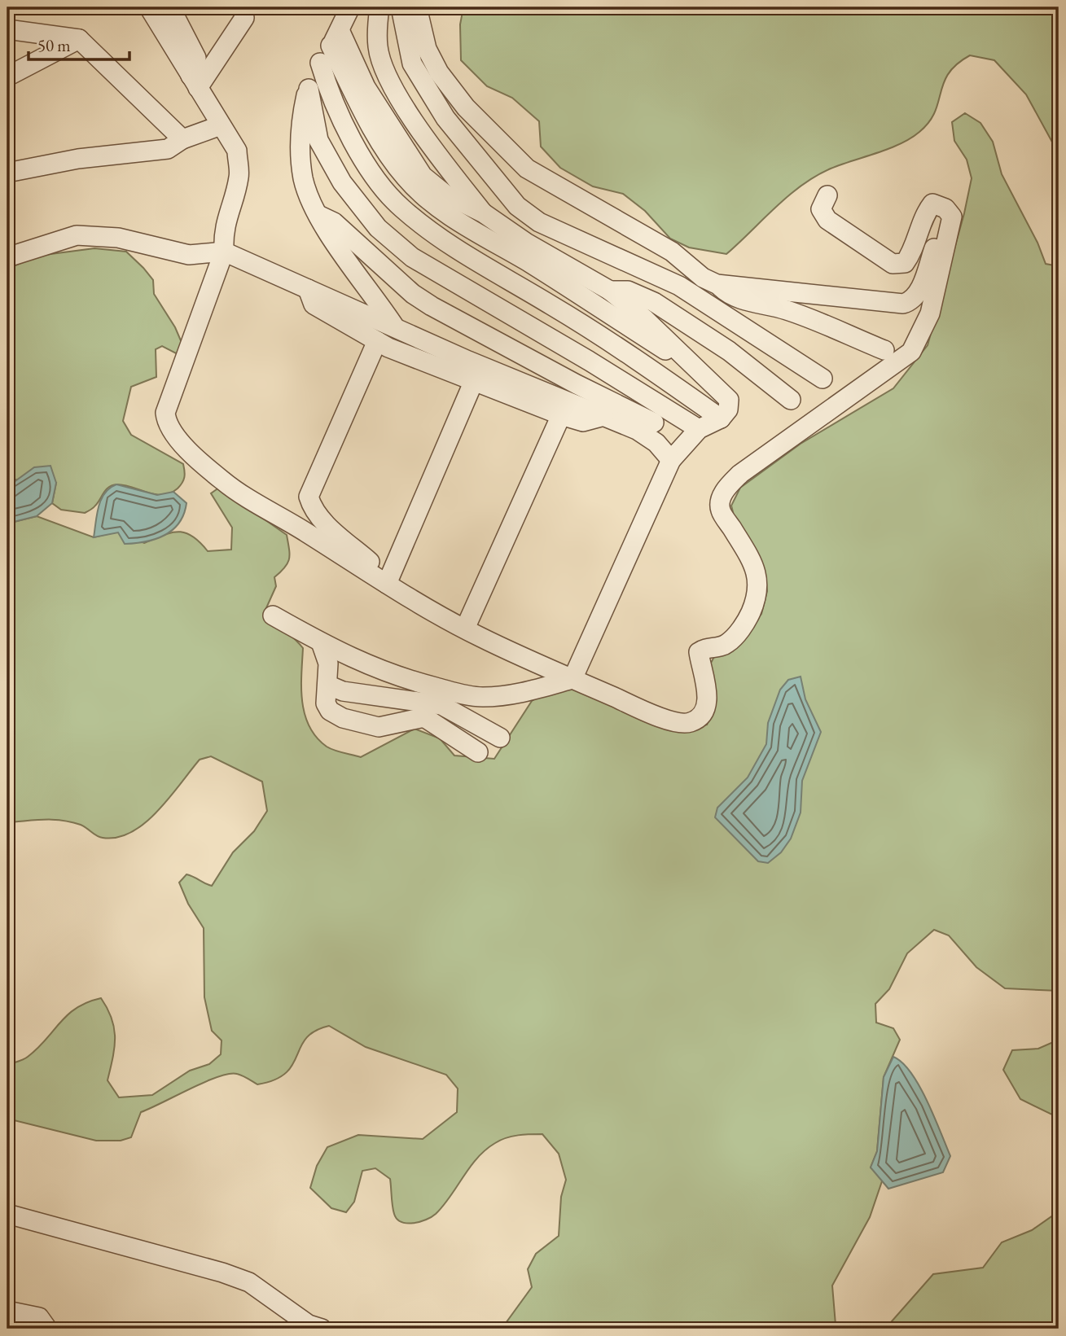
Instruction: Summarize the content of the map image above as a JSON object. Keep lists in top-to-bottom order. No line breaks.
{"scale_bar":"50 m"}
